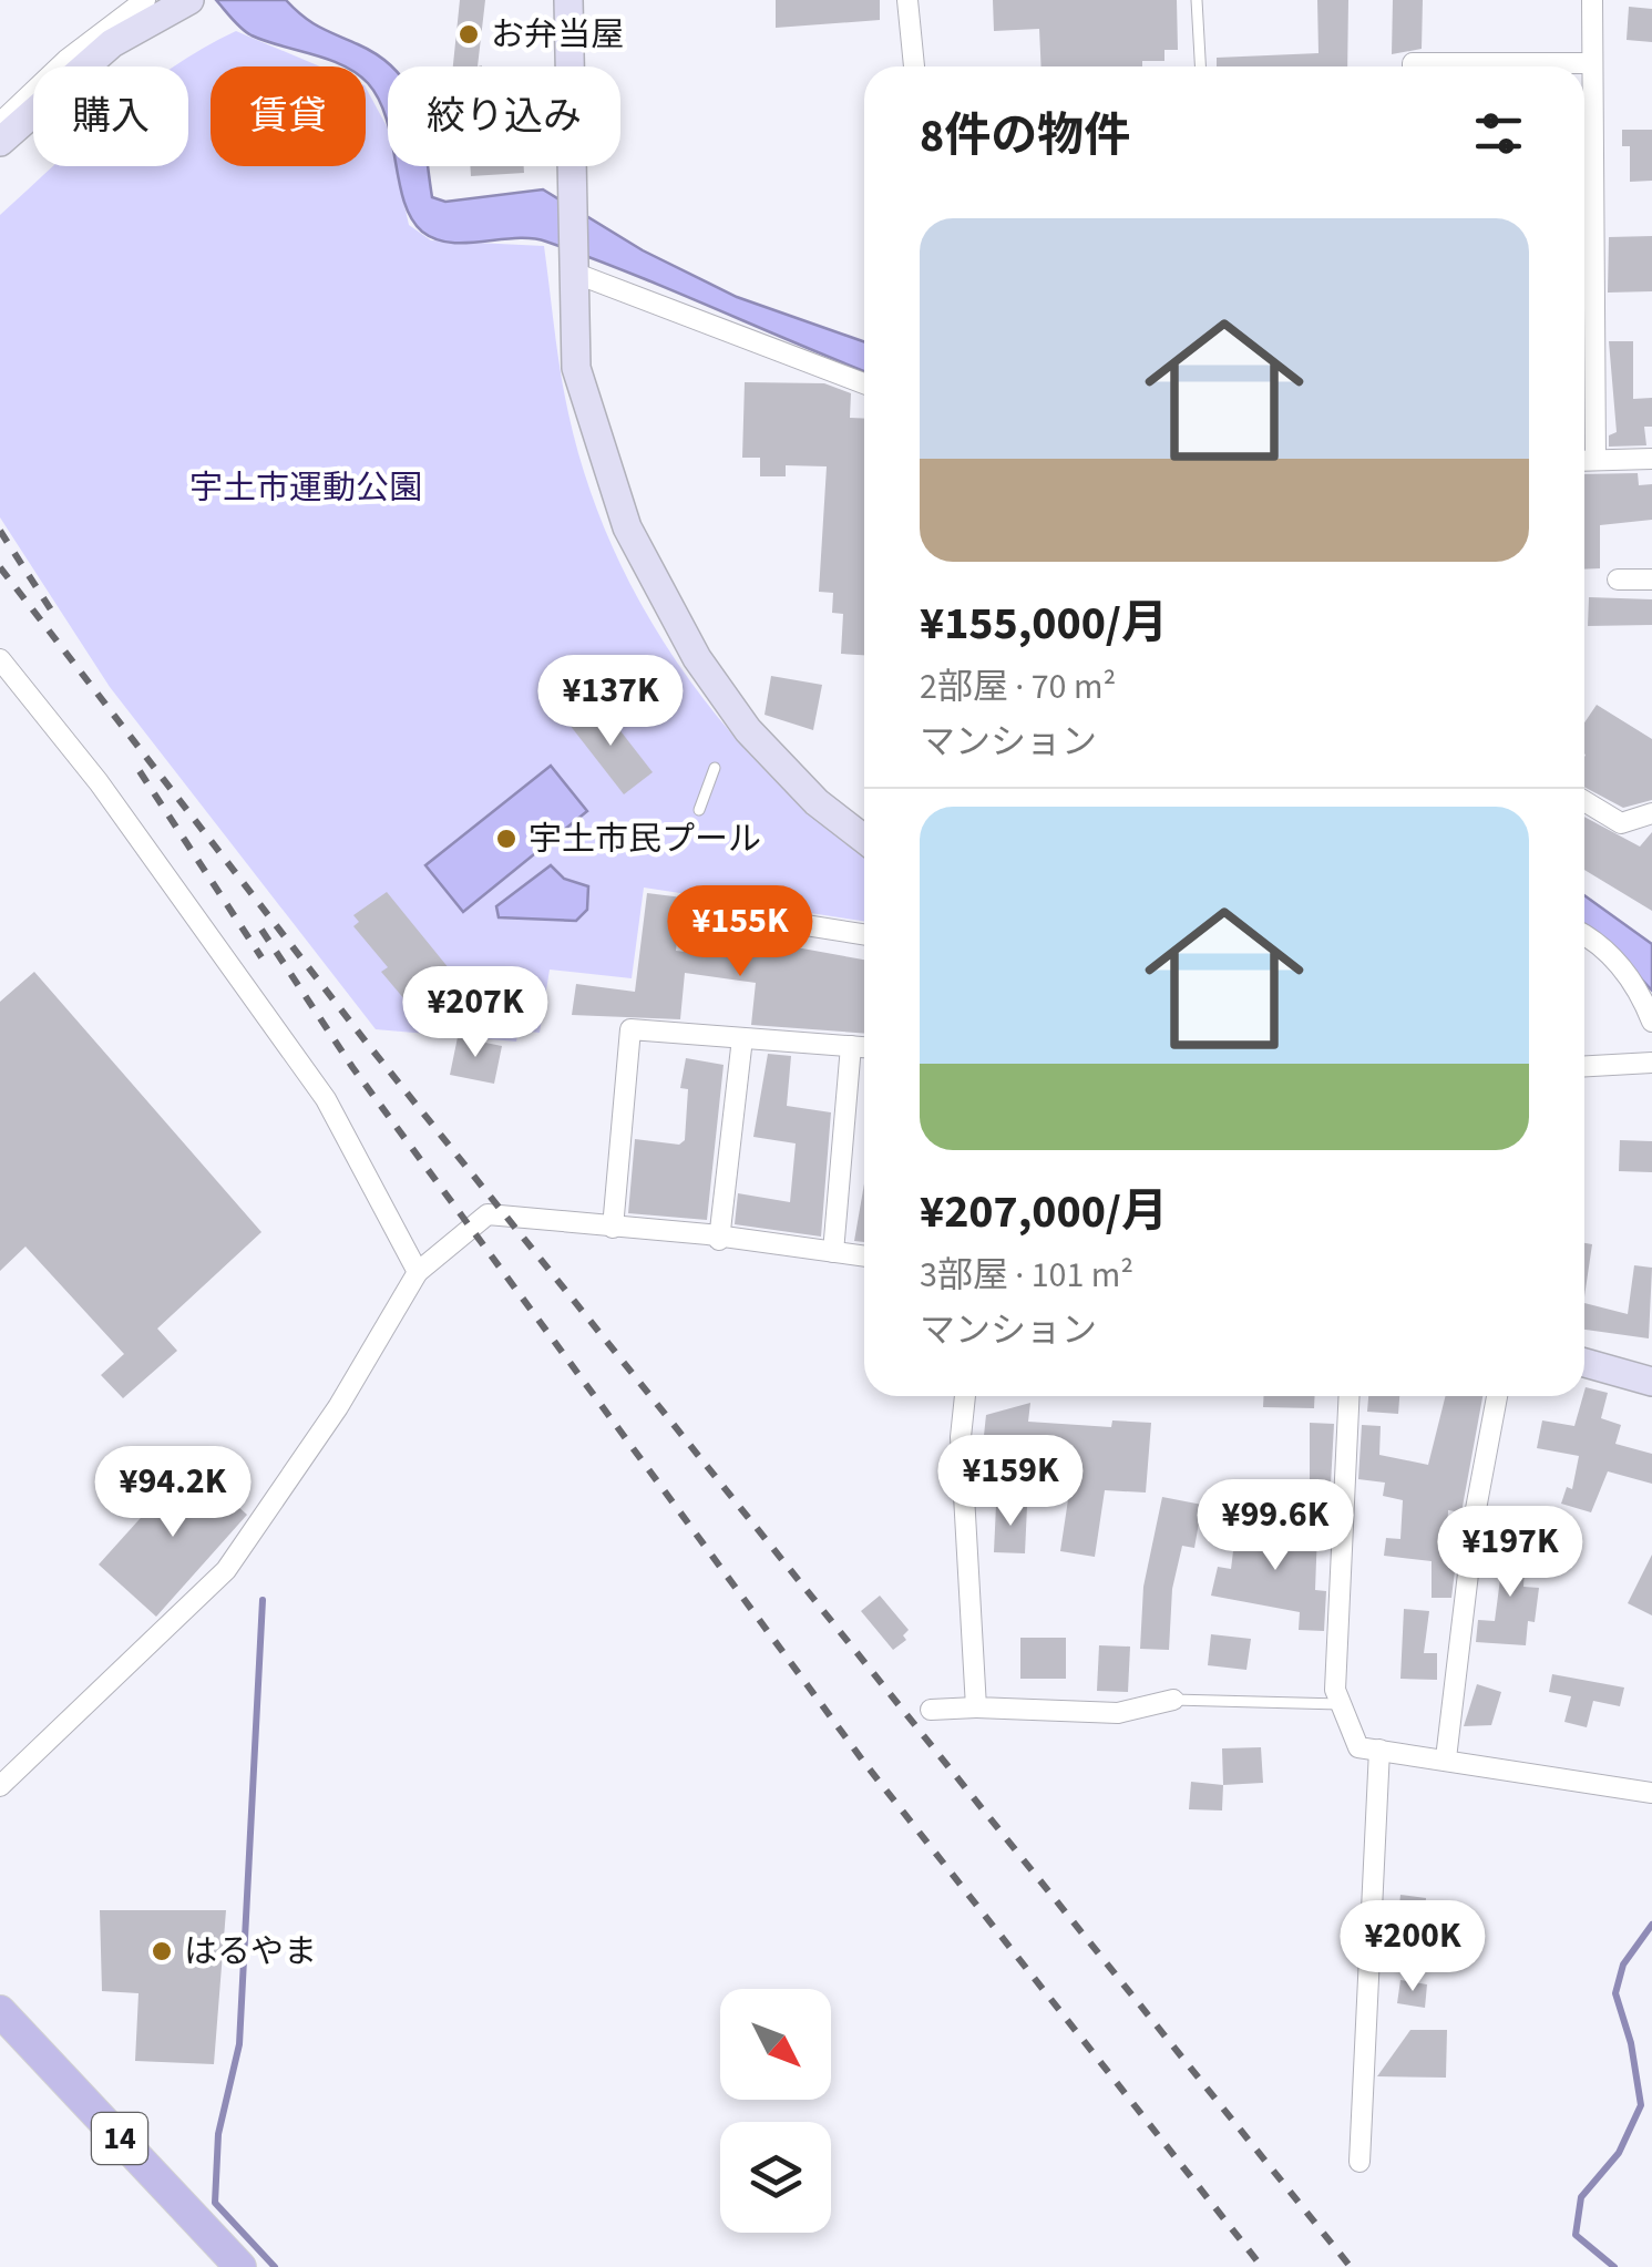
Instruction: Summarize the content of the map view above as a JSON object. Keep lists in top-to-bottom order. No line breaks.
{"streets":{"main road":["14"]},"parks":["宇土市運動公園"],"places":["お弁当屋","宇土市民プール","はるやま"],"north":"bottom right","page":{"chip":["購入","賃貸","絞り込み"],"heading":"8件の物件","list":[{"name":"¥155,000/月","note":"2部屋 · 70 m² · マンション"},{"name":"¥207,000/月","note":"3部屋 · 101 m² · マンション"}],"price":["¥137K","¥155K","¥207K","¥159K","¥94.2K","¥99.6K","¥197K","¥200K"]}}
